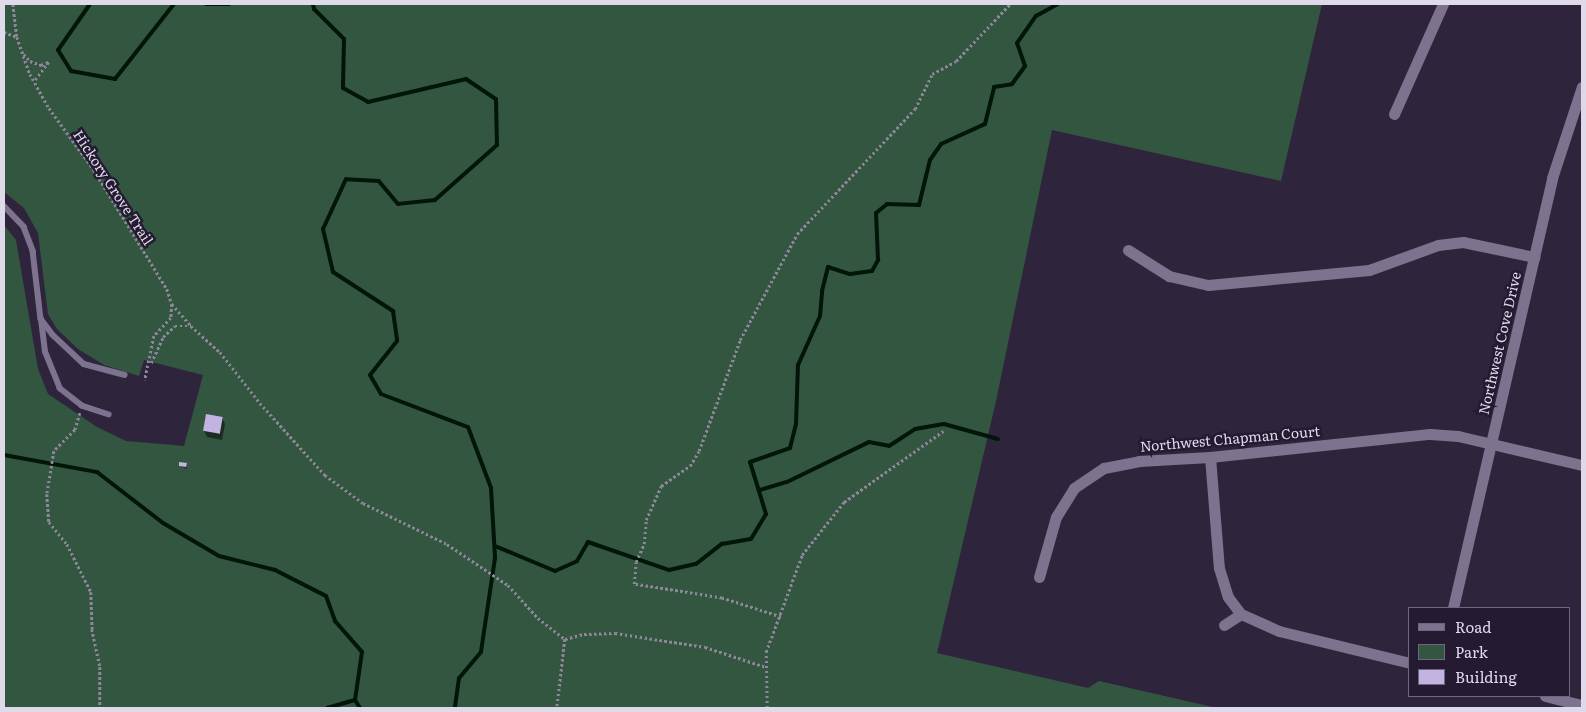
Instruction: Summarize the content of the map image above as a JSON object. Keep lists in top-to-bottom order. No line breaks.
{"streets":{"street":["Northwest Cove Drive","Northwest Chapman Court"],"path":["Hickory Grove Trail"]},"crossings":[["Northwest Cove Drive","Northwest Chapman Court"]],"legend":["Road","Park","Building"]}
